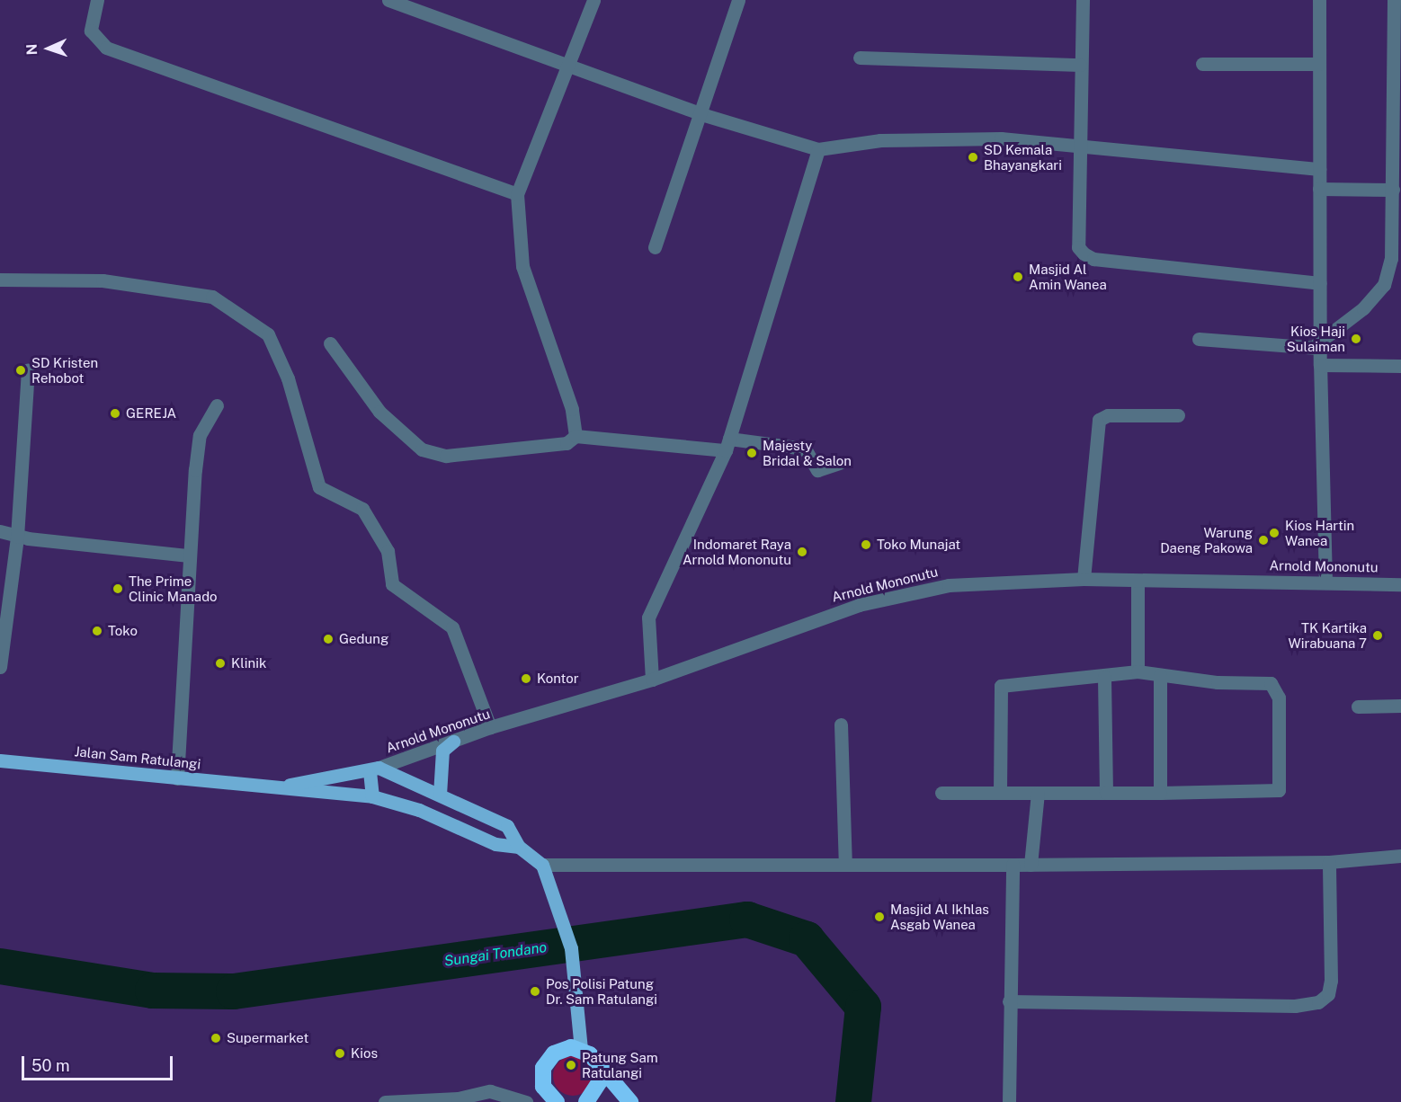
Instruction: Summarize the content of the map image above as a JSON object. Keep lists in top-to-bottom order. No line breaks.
{"streets":{"main road":["Jalan Sam Ratulangi"],"street":["Arnold Mononutu"]},"crossings":[["Arnold Mononutu","Jalan Sam Ratulangi"]],"water":["Sungai Tondano"],"places":["SD Kemala Bhayangkari","Masjid Al Amin Wanea","Kios Haji Sulaiman","SD Kristen Rehobot","GEREJA","Majesty Bridal & Salon","Kios Hartin Wanea","Warung Daeng Pakowa","Toko Munajat","Indomaret Raya Arnold Mononutu","The Prime Clinic Manado","Toko","TK Kartika Wirabuana 7","Gedung","Klinik","Kontor","Masjid Al Ikhlas Asgab Wanea","Pos Polisi Patung Dr. Sam Ratulangi","Supermarket","Kios","Patung Sam Ratulangi"],"scale_bar":"50 m","north":"left"}
